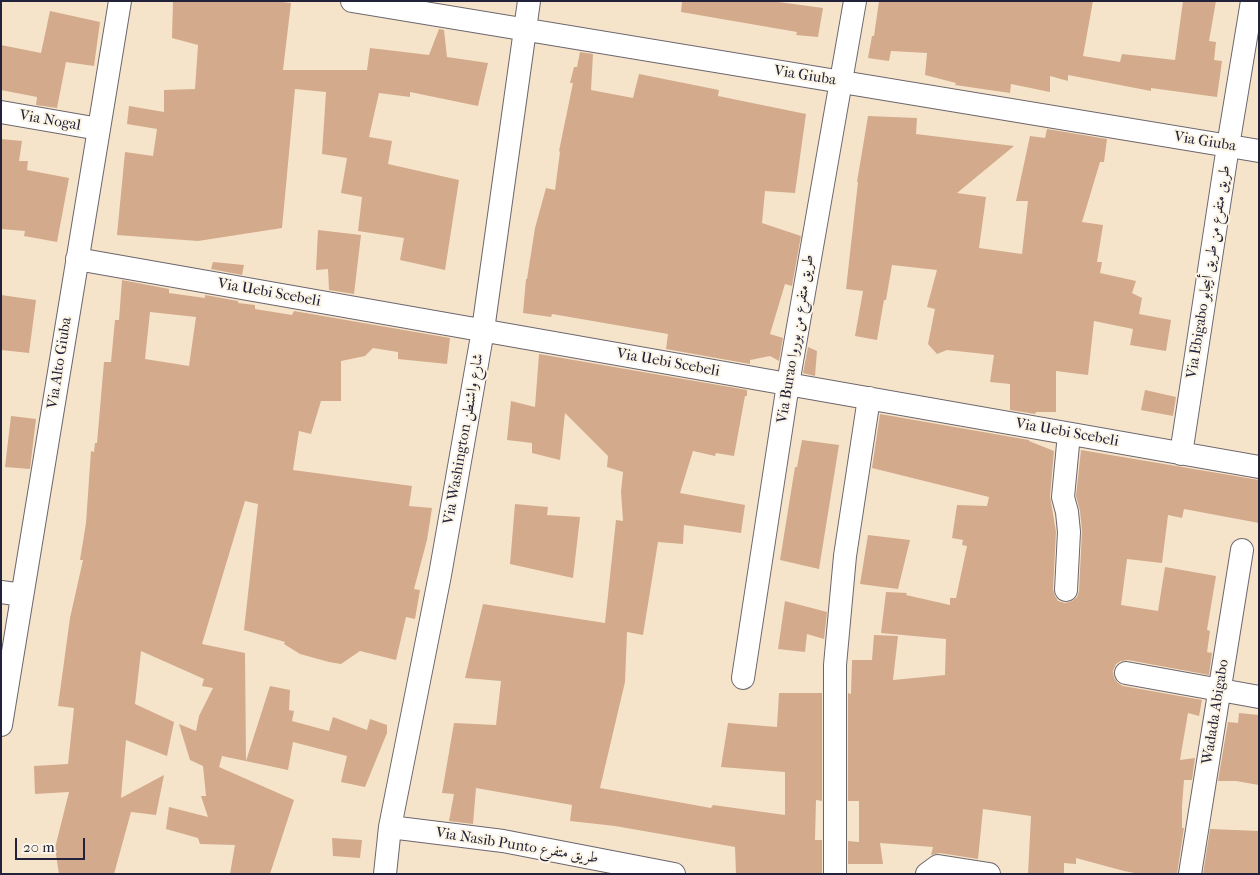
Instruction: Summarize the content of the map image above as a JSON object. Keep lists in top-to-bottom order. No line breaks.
{"streets":{"street":["Via Giuba","Via Nogal","Via Ebigabo طريق متفرع من طريق أبيجابو","Via Uebi Scebeli","Via Burao طريق متفرع من بوروا","Via Alto Giuba","Via Washington شارع واشنطن","Wadada Abigabo","Via Nasib Punto طريق متفرع"]},"crossings":[["Via Giuba","Via Ebigabo طريق متفرع من طريق أبيجابو"],["Via Giuba","Via Burao طريق متفرع من بوروا"],["Via Giuba","Via Washington شارع واشنطن"],["Via Nogal","Via Alto Giuba"],["Via Ebigabo طريق متفرع من طريق أبيجابو","Via Uebi Scebeli"],["Via Uebi Scebeli","Via Burao طريق متفرع من بوروا"],["Via Uebi Scebeli","Via Alto Giuba"],["Via Uebi Scebeli","Via Washington شارع واشنطن"],["Via Washington شارع واشنطن","Via Nasib Punto طريق متفرع"]],"scale_bar":"20 m"}
